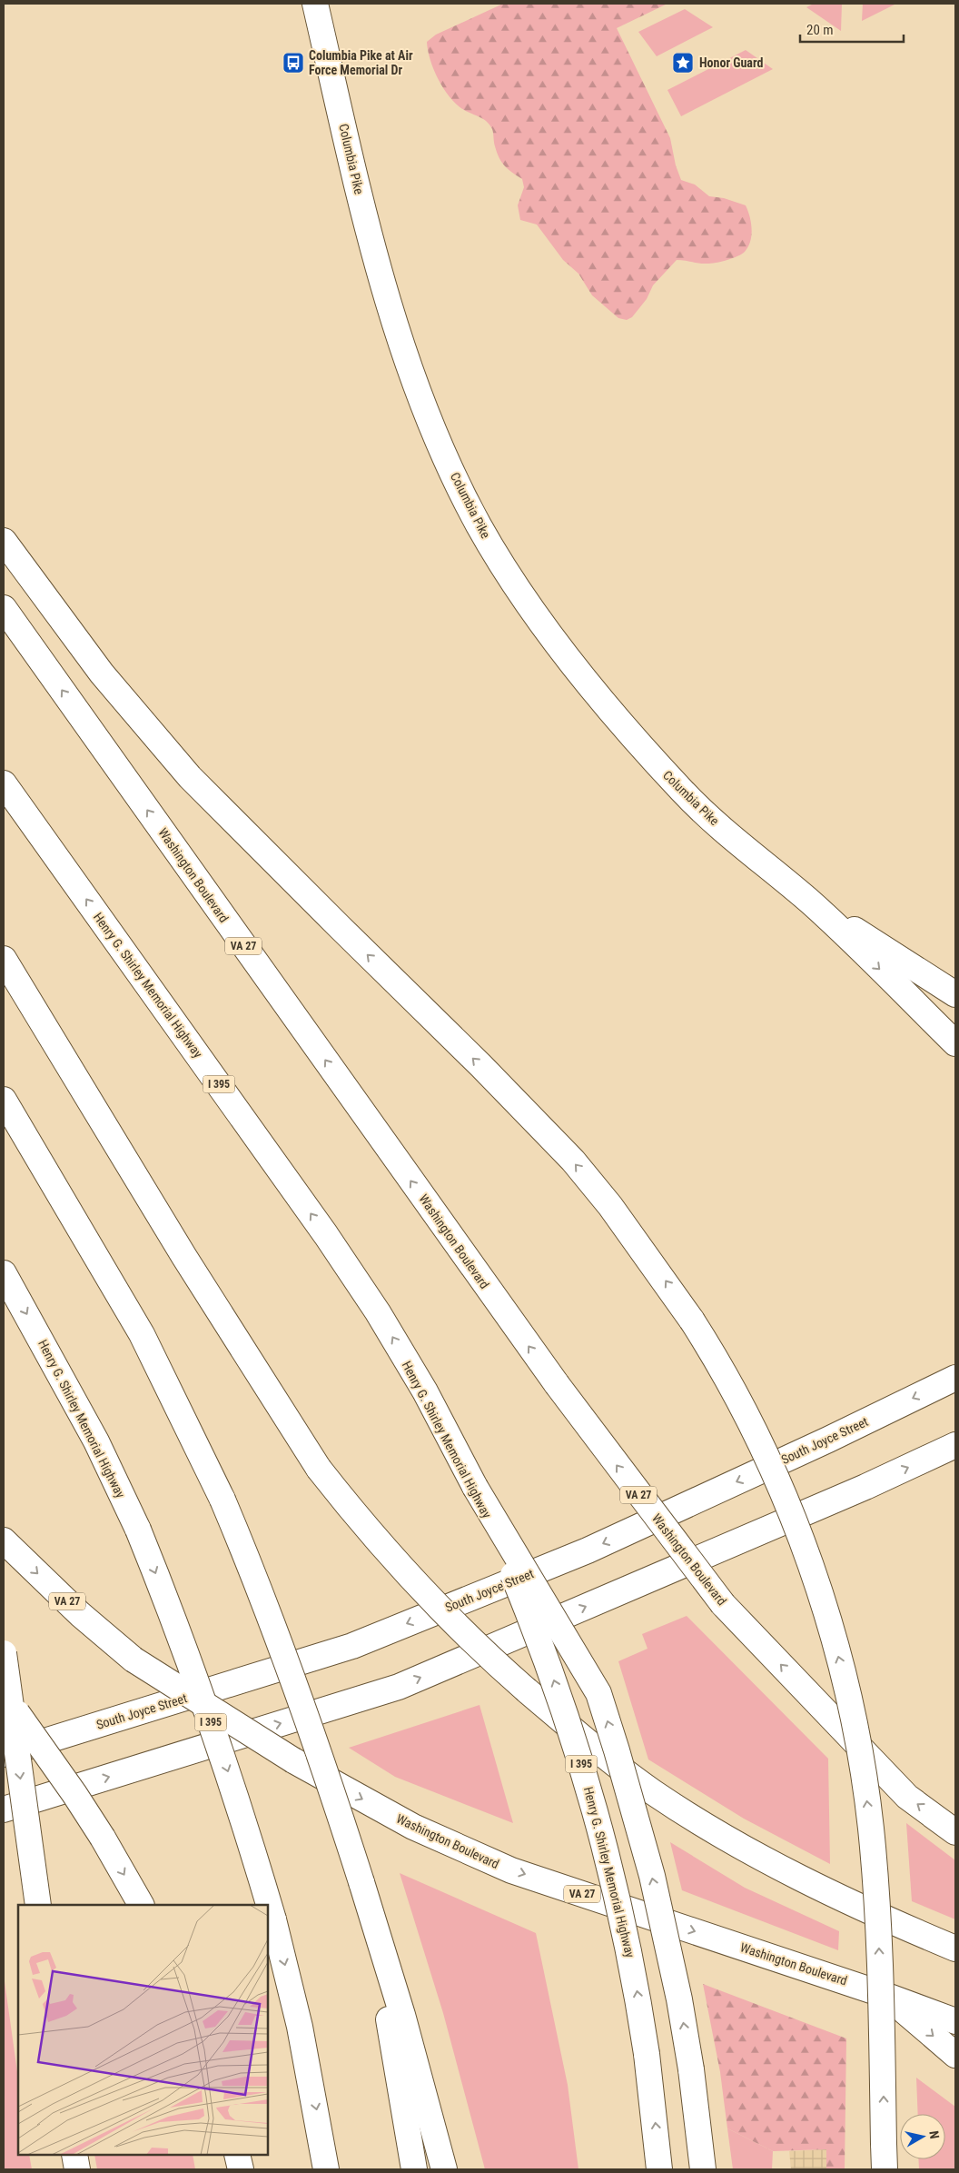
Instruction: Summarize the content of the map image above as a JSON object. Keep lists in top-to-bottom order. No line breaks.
{"streets":{"main road":["Columbia Pike","Washington Boulevard","VA 27","Henry G. Shirley Memorial Highway","I 395","South Joyce Street"]},"places":{"bus stop":["Columbia Pike at Air Force Memorial Dr"],"place":["Honor Guard"]},"scale_bar":"20 m","north":"right"}
